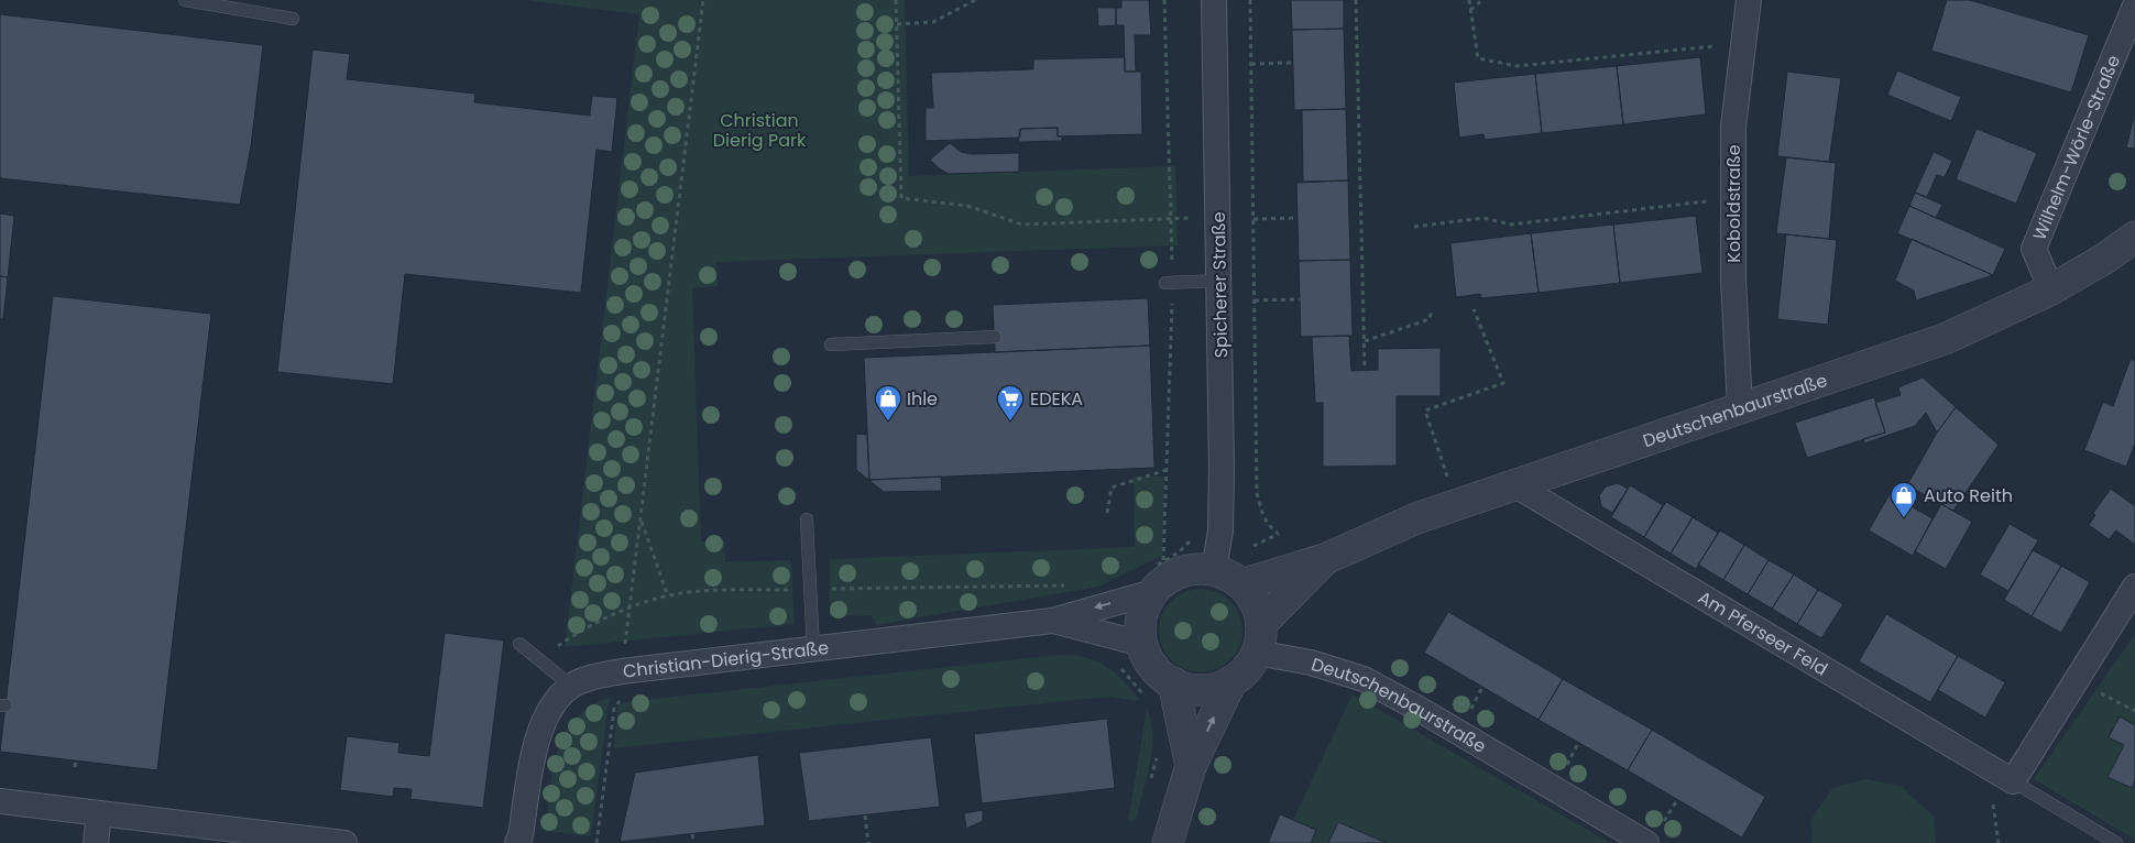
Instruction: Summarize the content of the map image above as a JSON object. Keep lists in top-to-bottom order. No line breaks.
{"streets":{"street":["Wilhelm-Wörle-Straße","Koboldstraße","Spicherer Straße","Deutschenbaurstraße","Am Pferseer Feld","Christian-Dierig-Straße"]},"crossings":[["Wilhelm-Wörle-Straße","Deutschenbaurstraße"],["Koboldstraße","Deutschenbaurstraße"],["Spicherer Straße","Deutschenbaurstraße"],["Spicherer Straße","Christian-Dierig-Straße"],["Deutschenbaurstraße","Am Pferseer Feld"],["Deutschenbaurstraße","Christian-Dierig-Straße"]],"parks":["Christian Dierig Park"],"places":{"shop":["Ihle","Auto Reith"],"supermarket":["EDEKA"]}}
